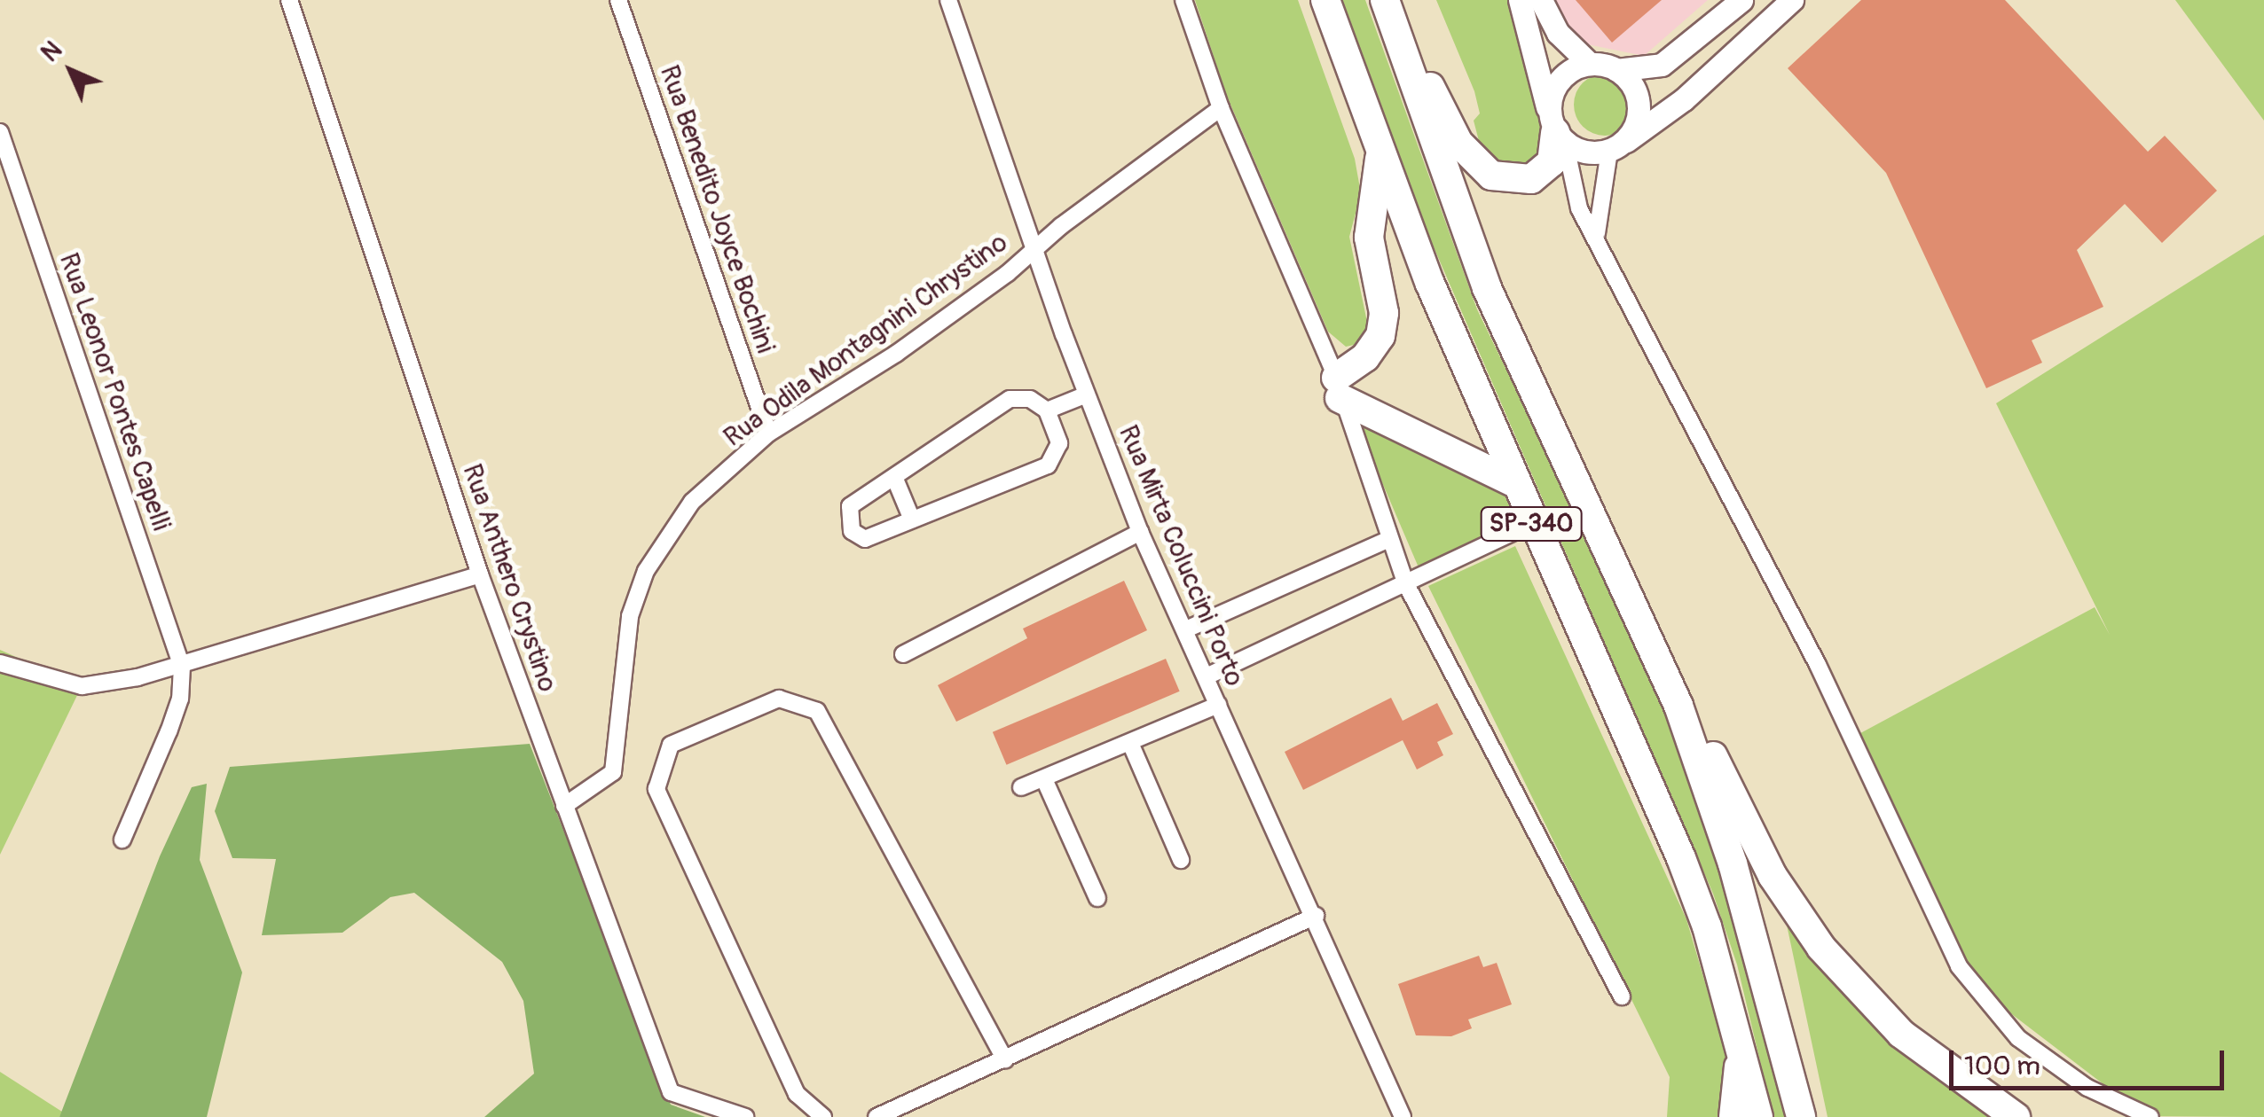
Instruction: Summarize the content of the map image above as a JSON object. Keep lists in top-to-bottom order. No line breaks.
{"streets":{"highway":["SP-340"],"street":["Rua Benedito Joyce Bochini","Rua Odila Montagnini Chrystino","Rua Leonor Pontes Capelli","Rua Mirta Coluccini Porto","Rua Anthero Crystino"]},"crossings":[["Rua Benedito Joyce Bochini","Rua Odila Montagnini Chrystino"],["Rua Odila Montagnini Chrystino","Rua Mirta Coluccini Porto"],["Rua Odila Montagnini Chrystino","Rua Anthero Crystino"]],"scale_bar":"100 m","north":"top left"}
